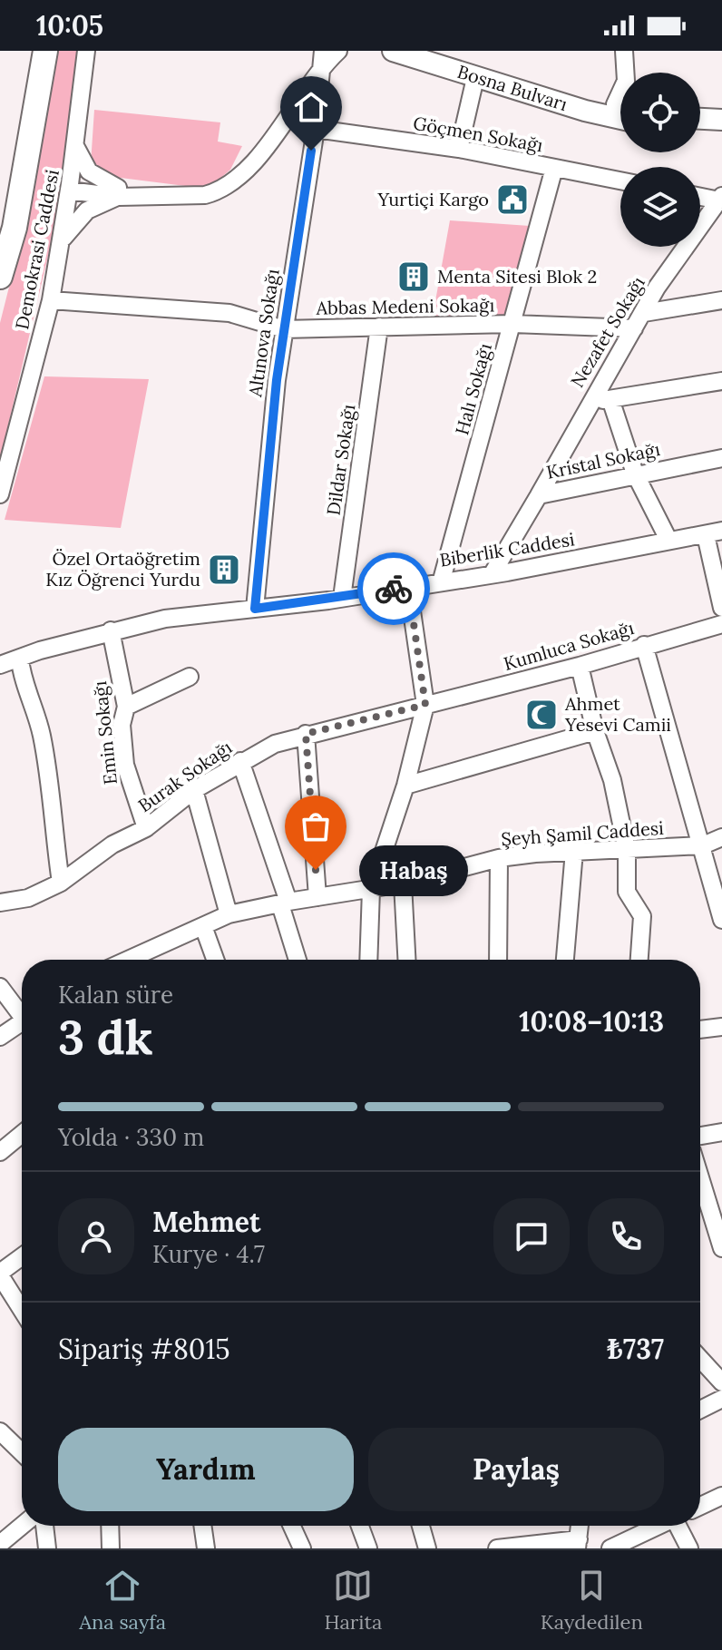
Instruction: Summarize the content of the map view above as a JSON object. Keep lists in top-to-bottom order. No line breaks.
{"streets":{"main road":["Bosna Bulvarı"],"street":["Göçmen Sokağı","Demokrasi Caddesi","Abbas Medeni Sokağı","Nezafet Sokağı","Altınova Sokağı","Halı Sokağı","Dildar Sokağı","Kristal Sokağı","Biberlik Caddesi","Kumluca Sokağı","Emin Sokağı","Burak Sokağı","Şeyh Şamil Caddesi"]},"crossings":[["Göçmen Sokağı","Altınova Sokağı"],["Göçmen Sokağı","Halı Sokağı"],["Demokrasi Caddesi","Abbas Medeni Sokağı"],["Abbas Medeni Sokağı","Nezafet Sokağı"],["Abbas Medeni Sokağı","Altınova Sokağı"],["Abbas Medeni Sokağı","Halı Sokağı"],["Abbas Medeni Sokağı","Dildar Sokağı"],["Nezafet Sokağı","Kristal Sokağı"],["Altınova Sokağı","Biberlik Caddesi"],["Halı Sokağı","Biberlik Caddesi"],["Dildar Sokağı","Biberlik Caddesi"],["Kristal Sokağı","Biberlik Caddesi"],["Biberlik Caddesi","Emin Sokağı"],["Kumluca Sokağı","Burak Sokağı"],["Emin Sokağı","Burak Sokağı"]],"places":{"public building":["Yurtiçi Kargo"],"building":["Menta Sitesi Blok 2","Özel Ortaöğretim Kız Öğrenci Yurdu"],"mosque":["Ahmet Yesevi Camii"],"other":["Habaş"]},"page":{"status":"10:05","bubble":"Habaş","heading":["3 dk","Kalan süre","10:08–10:13"],"panel":["Mehmet","Kurye · 4.7","Sipariş #8015","₺737"],"bar":"Yolda · 330 m","buttons":["Yardım","Paylaş"],"tabs":["Ana sayfa","Harita","Kaydedilen"]}}
